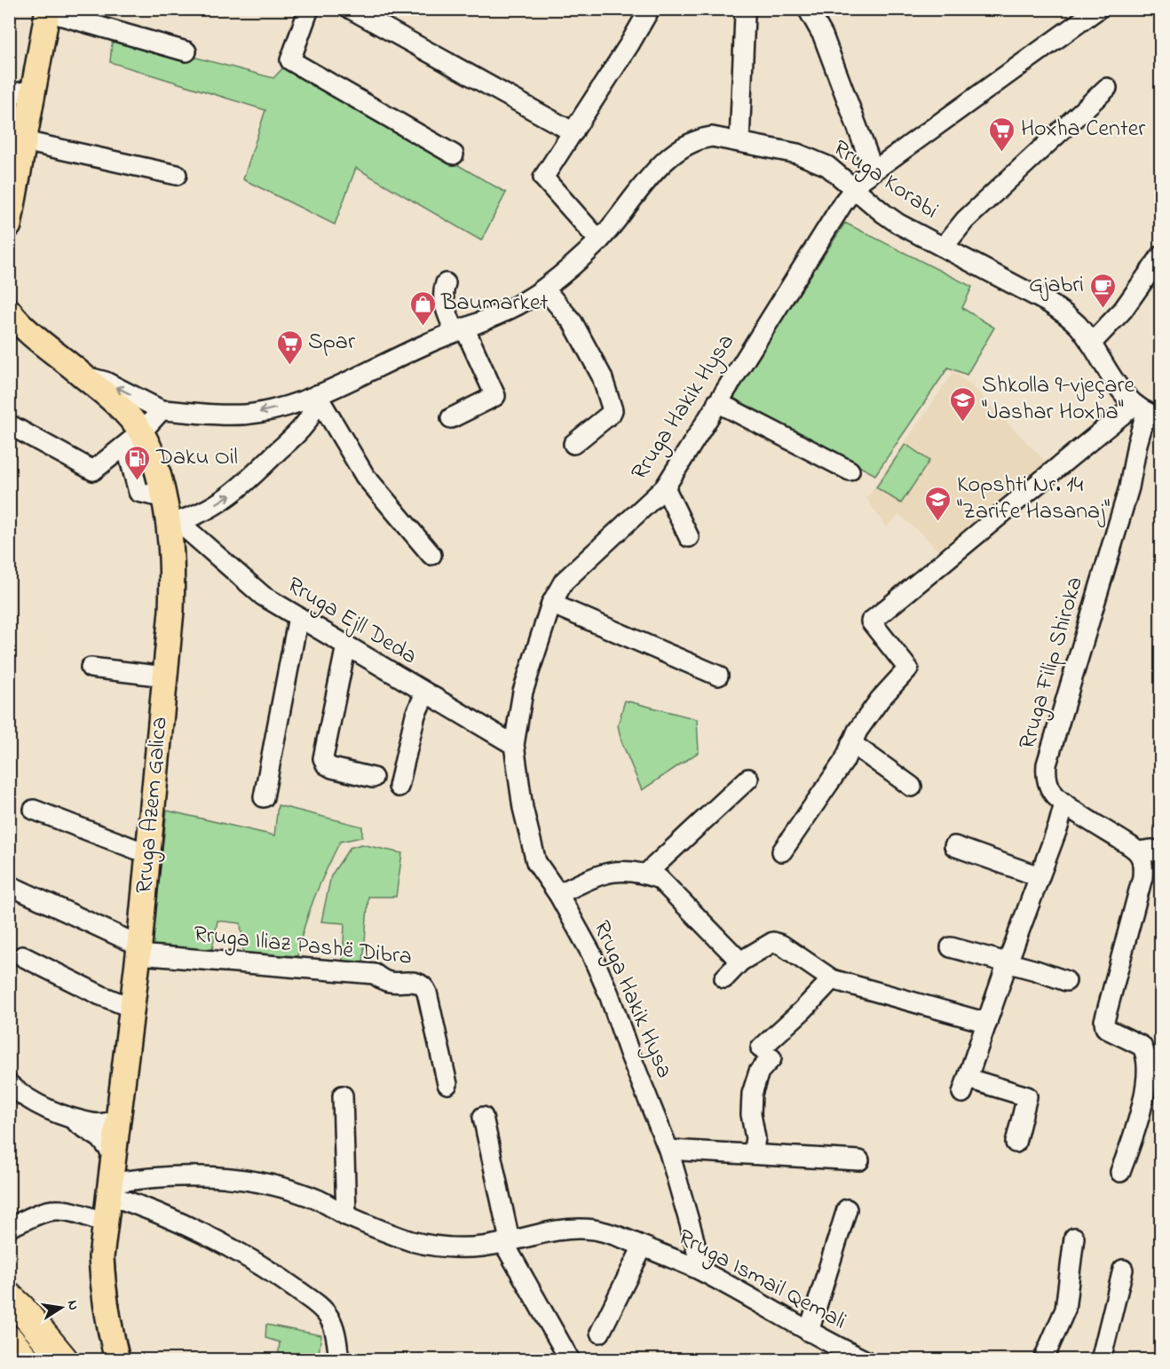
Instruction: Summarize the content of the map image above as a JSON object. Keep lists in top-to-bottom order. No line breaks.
{"streets":{"main road":["Rruga Azem Galica"],"street":["Rruga Korabi","Rruga Hakik Hysa","Rruga Ejll Deda","Rruga Filip Shiroka","Rruga Iliaz Pashë Dibra","Rruga Ismail Qemali"]},"crossings":[["Rruga Korabi","Rruga Hakik Hysa"],["Rruga Korabi","Rruga Filip Shiroka"],["Rruga Hakik Hysa","Rruga Ejll Deda"],["Rruga Hakik Hysa","Rruga Ismail Qemali"],["Rruga Ejll Deda","Rruga Azem Galica"],["Rruga Azem Galica","Rruga Iliaz Pashë Dibra"],["Rruga Azem Galica","Rruga Ismail Qemali"]],"places":{"supermarket":["Hoxha Center","Spar"],"cafe":["Gjabri"],"shop":["Baumarket"],"school or university":["Shkolla 9-vjeçare \"Jashar Hoxha\"","Kopshti Nr. 14 \"Zarife Hasanaj\""],"fuel station":["Daku Oil"]},"north":"right"}
